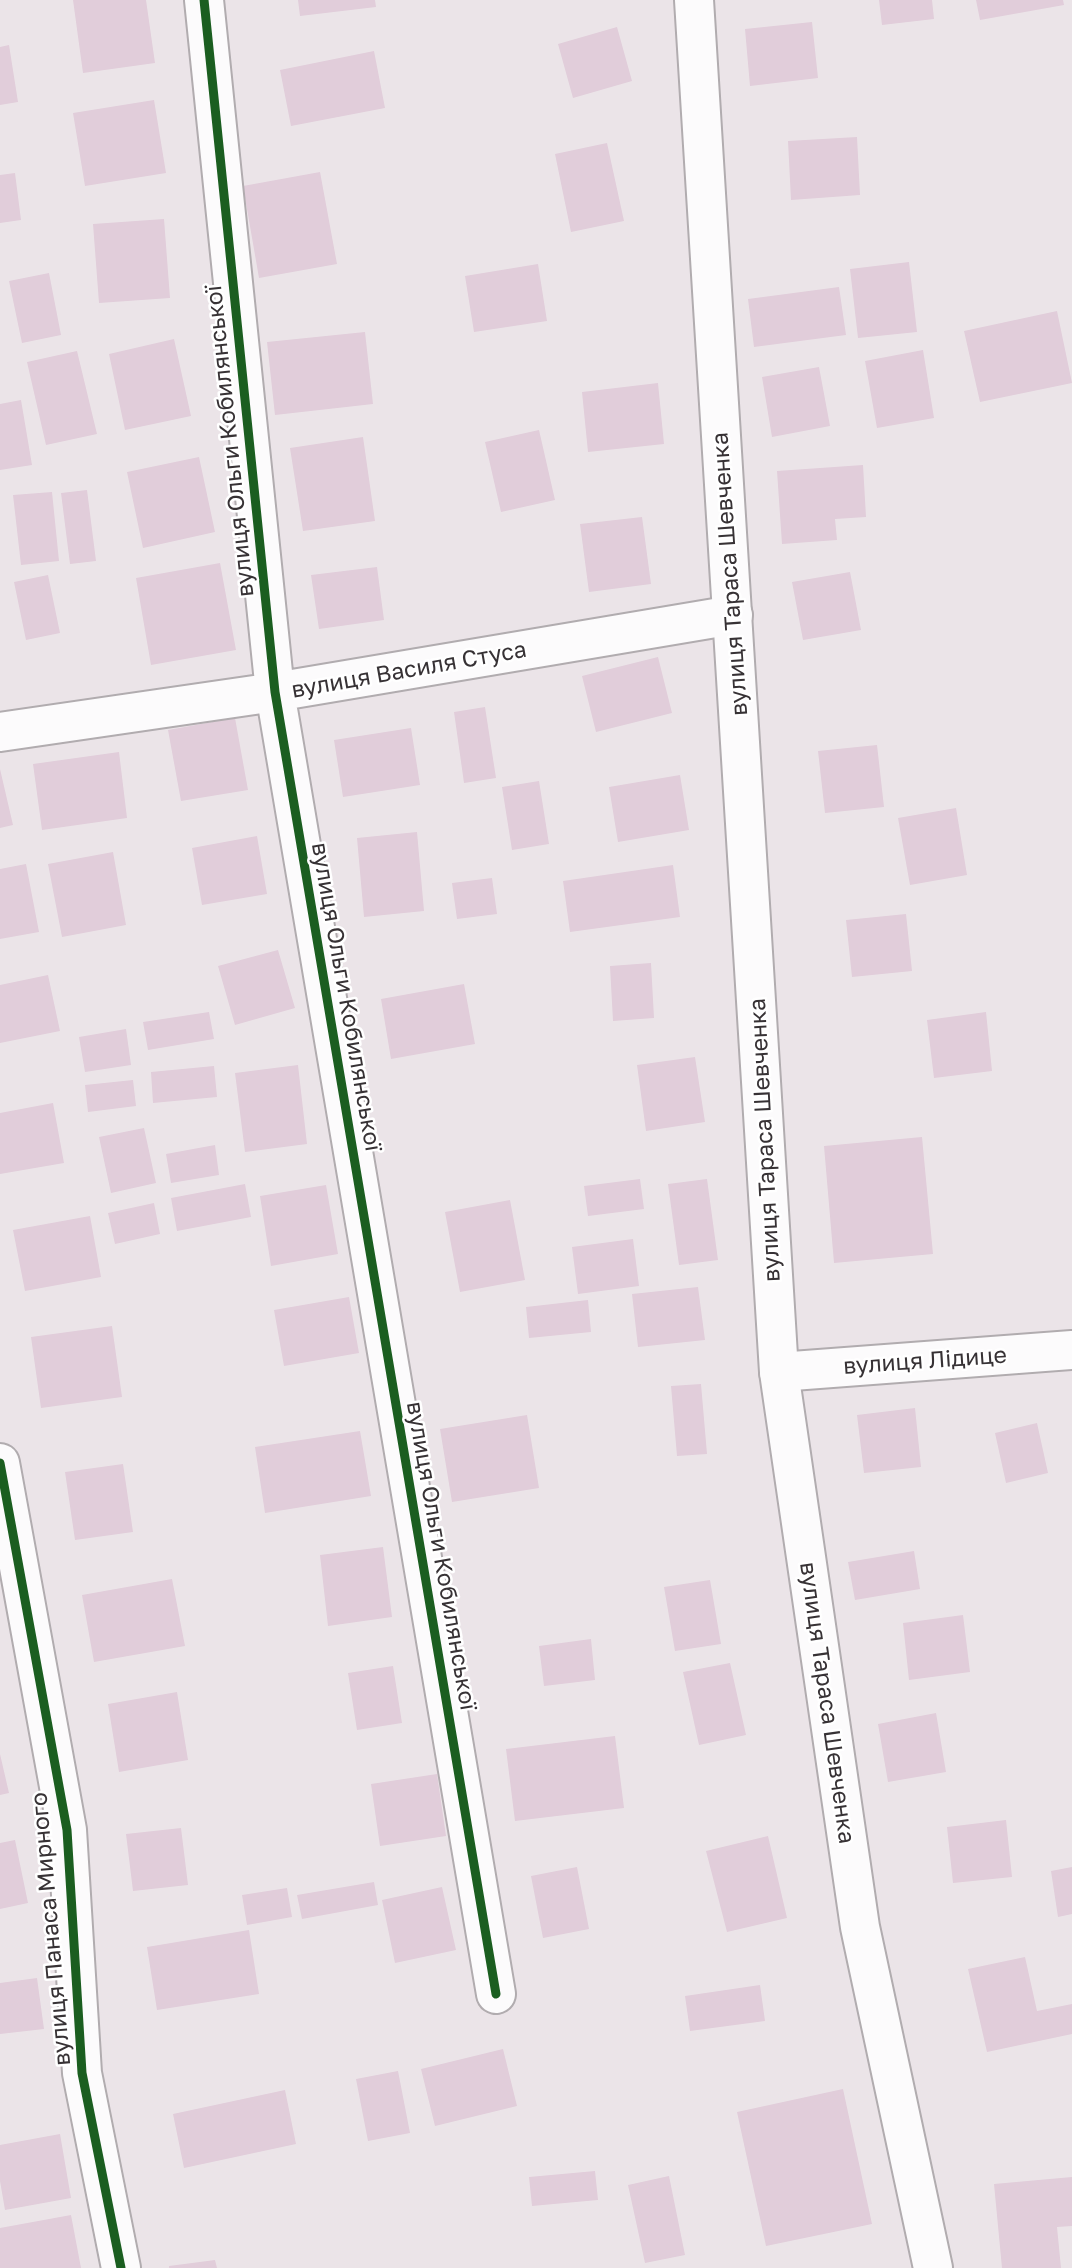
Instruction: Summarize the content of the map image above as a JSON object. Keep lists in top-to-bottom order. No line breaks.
{"streets":{"street":["вулиця Ольги Кобилянської","вулиця Тараса Шевченка","вулиця Василя Стуса","вулиця Лідице","вулиця Панаса Мирного"]},"crossings":[["вулиця Ольги Кобилянської","вулиця Василя Стуса"],["вулиця Тараса Шевченка","вулиця Василя Стуса"],["вулиця Тараса Шевченка","вулиця Лідице"]]}
